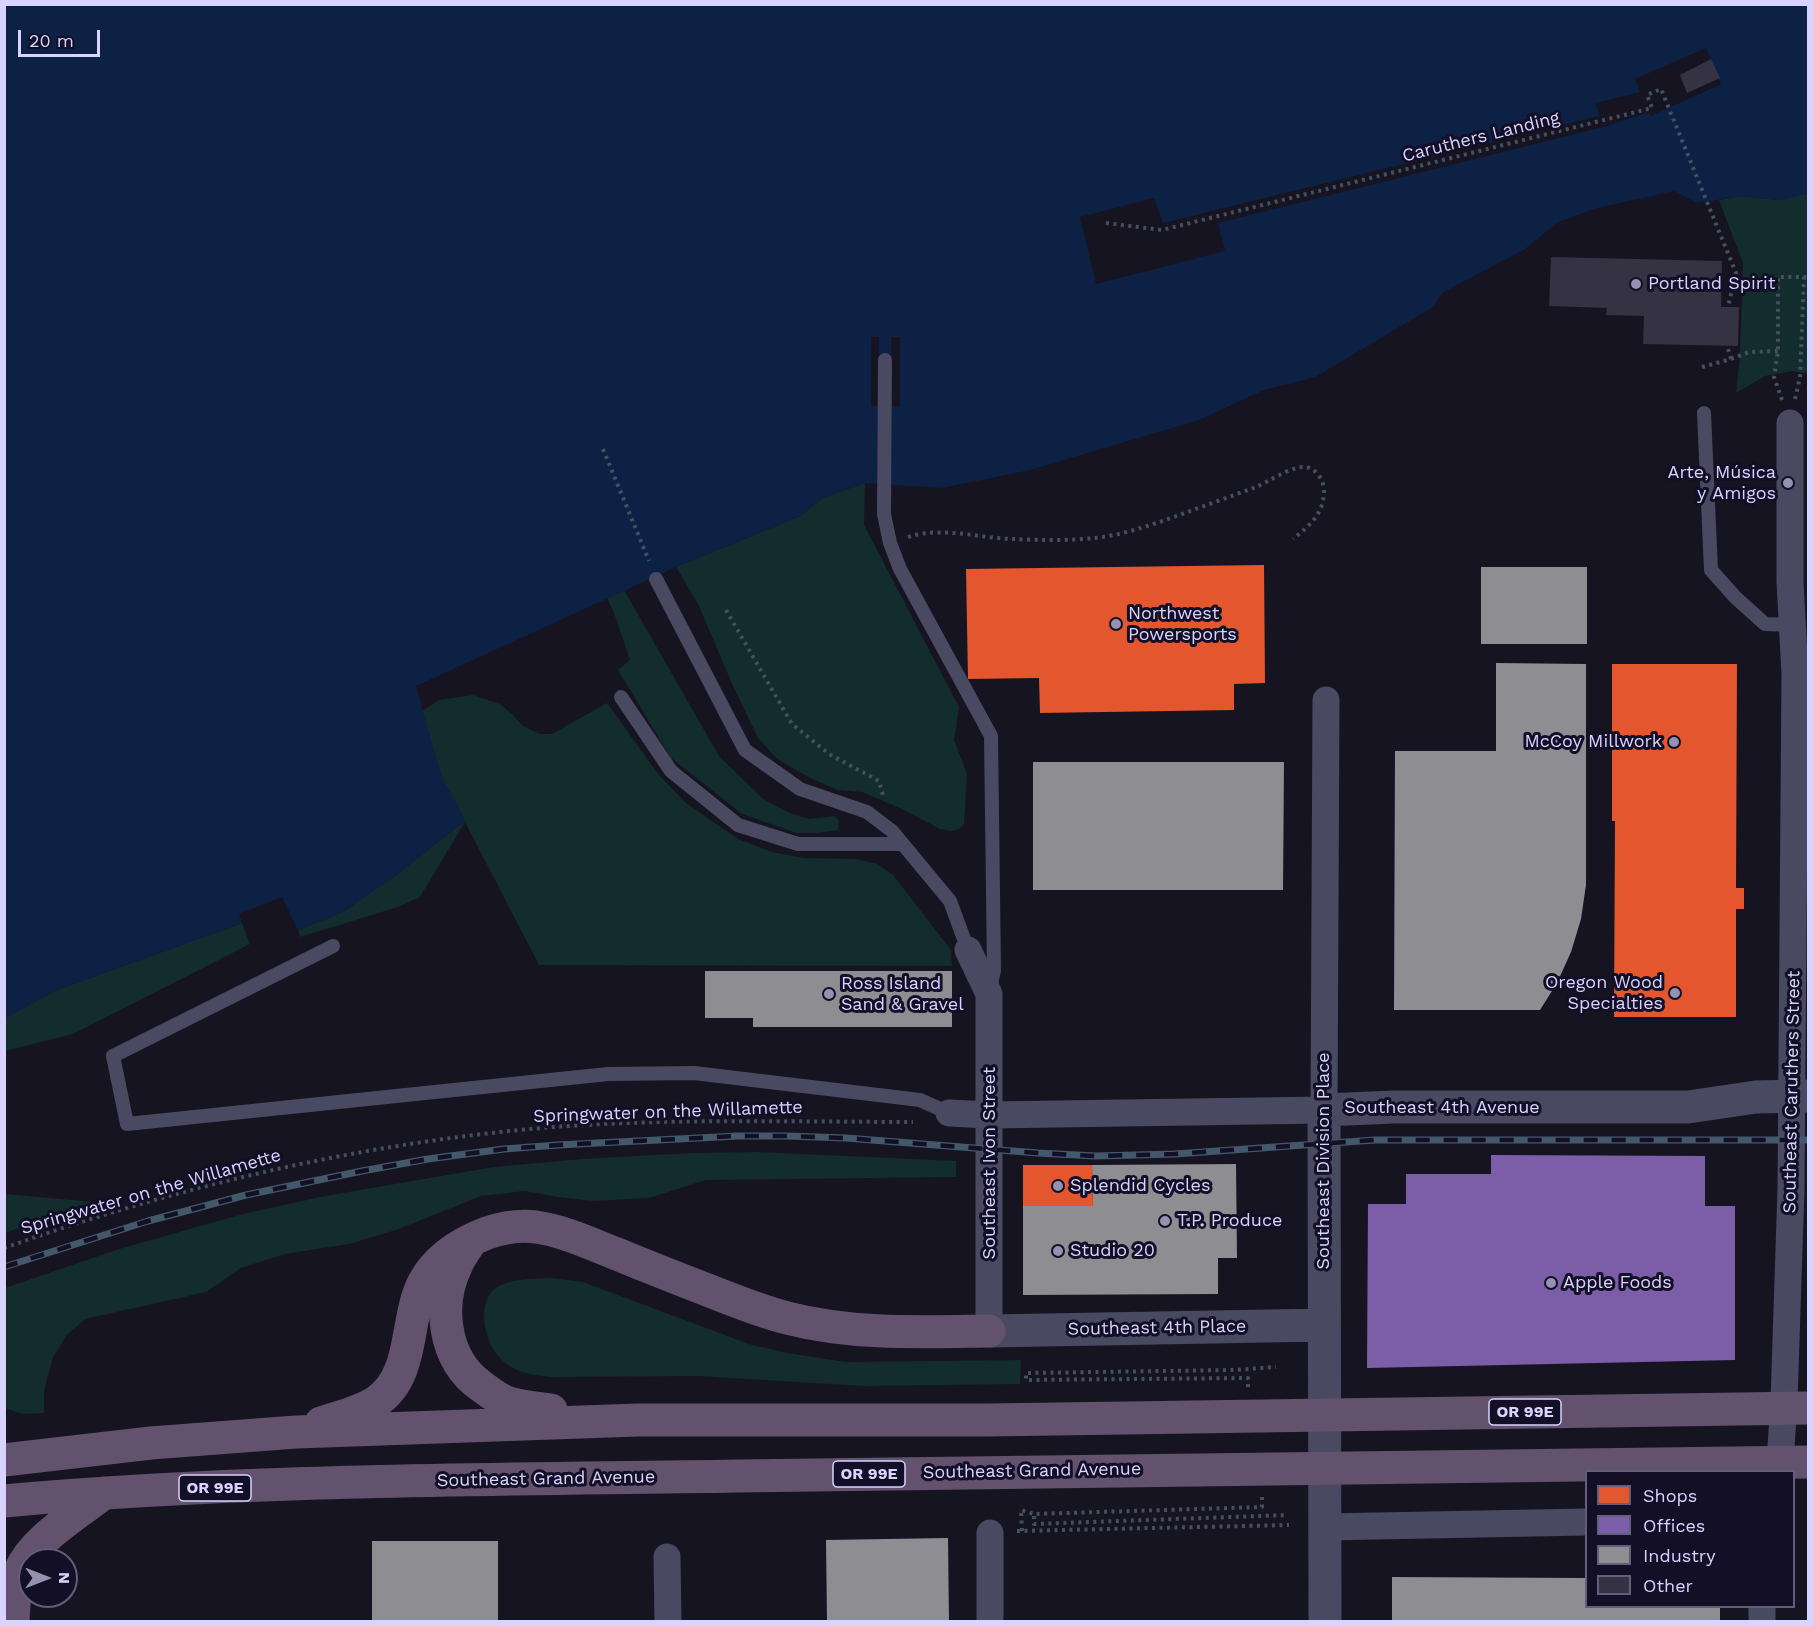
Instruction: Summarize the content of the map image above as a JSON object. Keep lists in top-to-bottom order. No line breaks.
{"streets":{"highway":["OR 99E","Southeast Grand Avenue"],"street":["Southeast Caruthers Street","Southeast 4th Avenue","Southeast Division Place","Southeast Ivon Street","Southeast 4th Place"],"path":["Caruthers Landing","Springwater on the Willamette"]},"crossings":[["Southeast Caruthers Street","Southeast 4th Avenue"],["Southeast 4th Avenue","Springwater on the Willamette"],["Southeast 4th Avenue","Southeast Division Place"],["Southeast 4th Avenue","Southeast Ivon Street"],["Southeast Division Place","Southeast 4th Place"],["Southeast Ivon Street","Southeast 4th Place"]],"places":["Portland Spirit","Arte, Música y Amigos","Northwest Powersports","McCoy Millwork","Oregon Wood Specialties","Ross Island Sand & Gravel","Splendid Cycles","T.P. Produce","Studio 20","Apple Foods"],"legend":["Shops","Offices","Industry","Other"],"scale_bar":"20 m","north":"right"}
